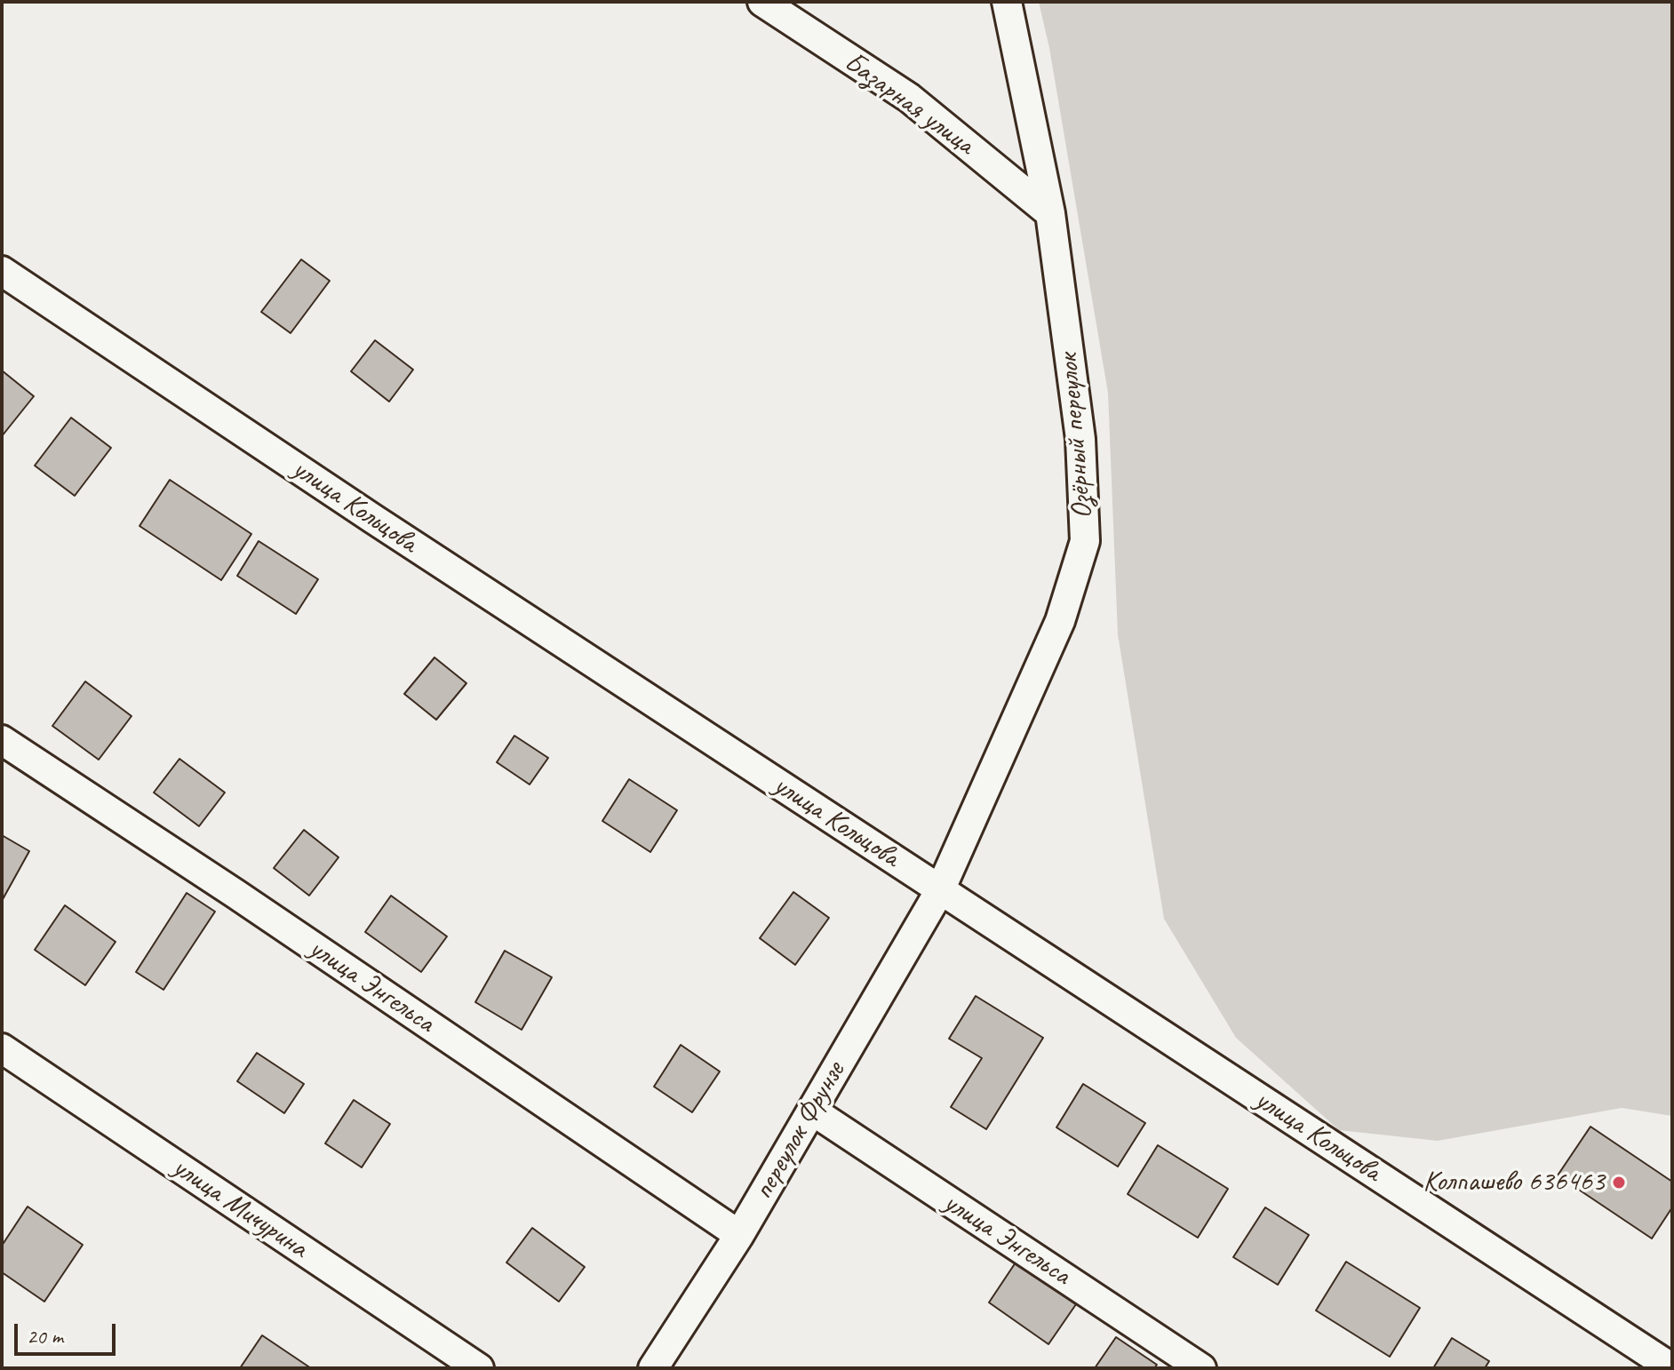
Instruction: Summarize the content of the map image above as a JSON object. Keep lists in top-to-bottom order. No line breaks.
{"streets":{"street":["Базарная улица","Озёрный переулок","улица Кольцова","улица Энгельса","переулок Фрунзе","улица Мичурина"]},"crossings":[["Базарная улица","Озёрный переулок"],["Озёрный переулок","улица Кольцова"],["Озёрный переулок","переулок Фрунзе"],["улица Кольцова","переулок Фрунзе"],["улица Энгельса","переулок Фрунзе"]],"places":["Колпашево 636463"],"scale_bar":"20 m"}
